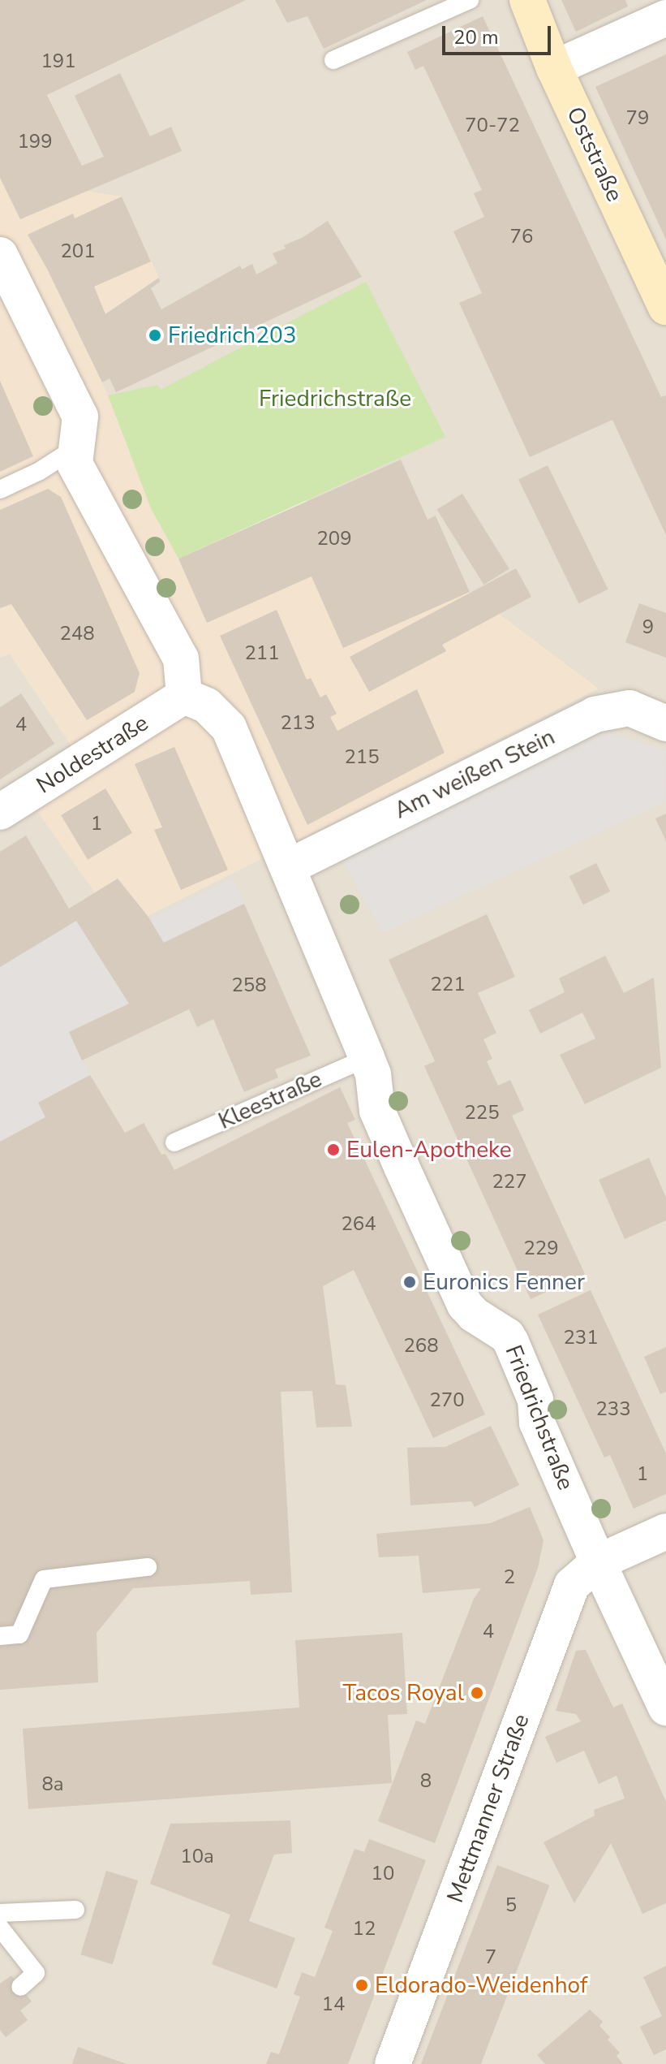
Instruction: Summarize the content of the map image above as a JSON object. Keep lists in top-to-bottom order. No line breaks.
{"streets":{"main road":["Oststraße"],"street":["Noldestraße","Am weißen Stein","Friedrichstraße","Mettmanner Straße"],"lane":["Kleestraße"]},"crossings":[["Noldestraße","Friedrichstraße"],["Am weißen Stein","Friedrichstraße"],["Kleestraße","Friedrichstraße"],["Friedrichstraße","Mettmanner Straße"]],"parks":["Friedrichstraße"],"places":["Friedrich203","Eulen-Apotheke","Euronics Fenner","Tacos Royal","Eldorado-Weidenhof"],"house_numbers":["191","79","70-72","199","76","201","209","9","248","211","213","4","215","1","221","258","225","227","264","229","231","268","270","233","1","2","4","8","8a","10a","10","5","12","7","14"],"scale_bar":"20 m"}
